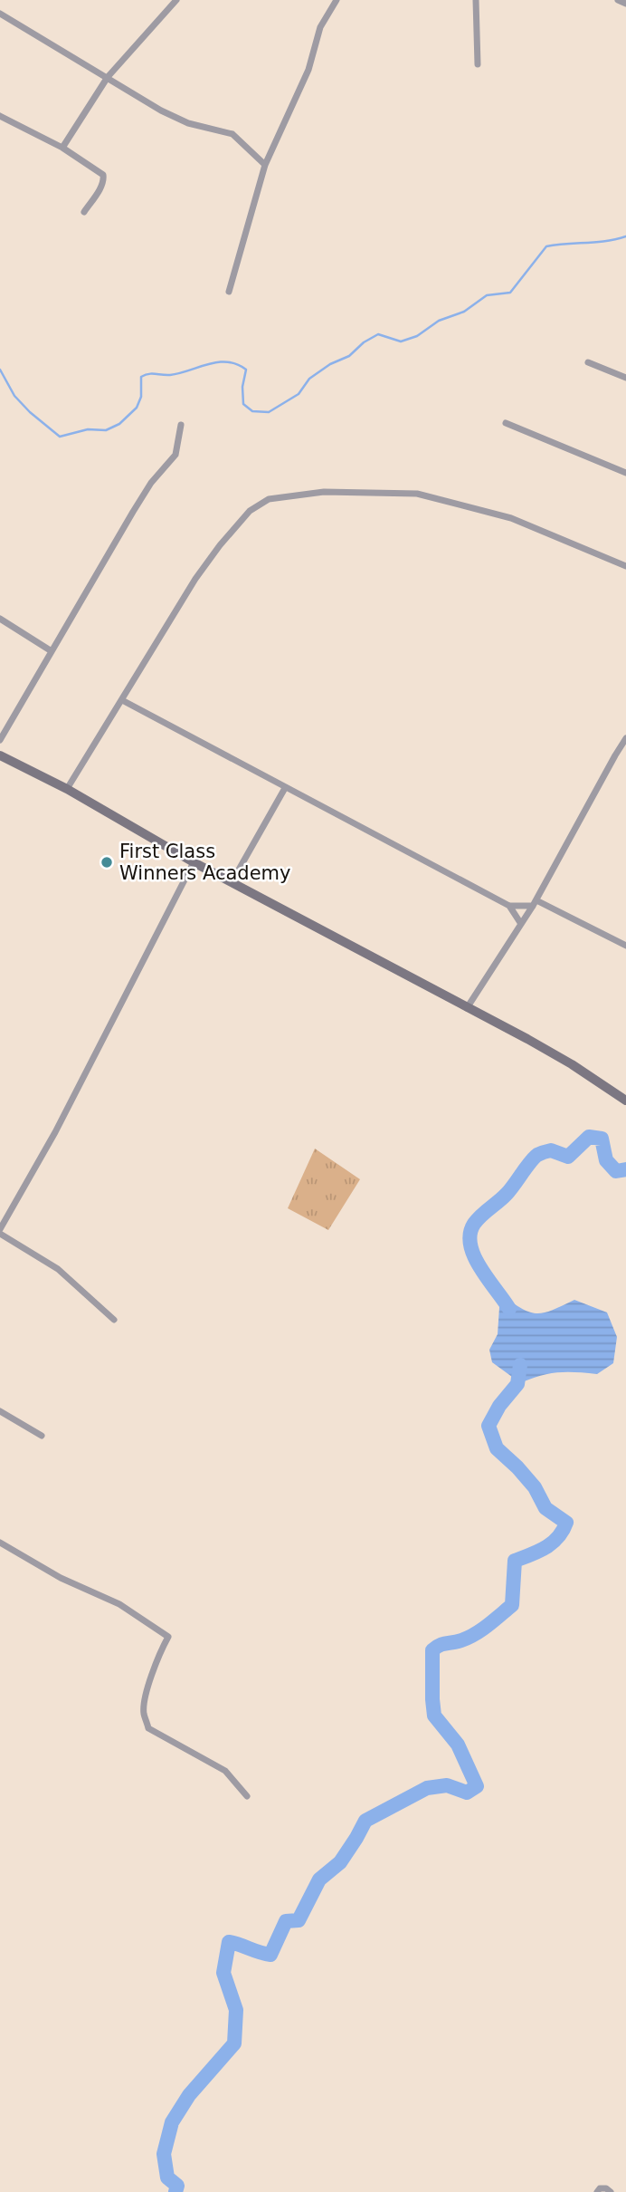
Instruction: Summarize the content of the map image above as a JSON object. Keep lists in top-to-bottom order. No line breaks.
{"places":["First Class Winners Academy"]}
